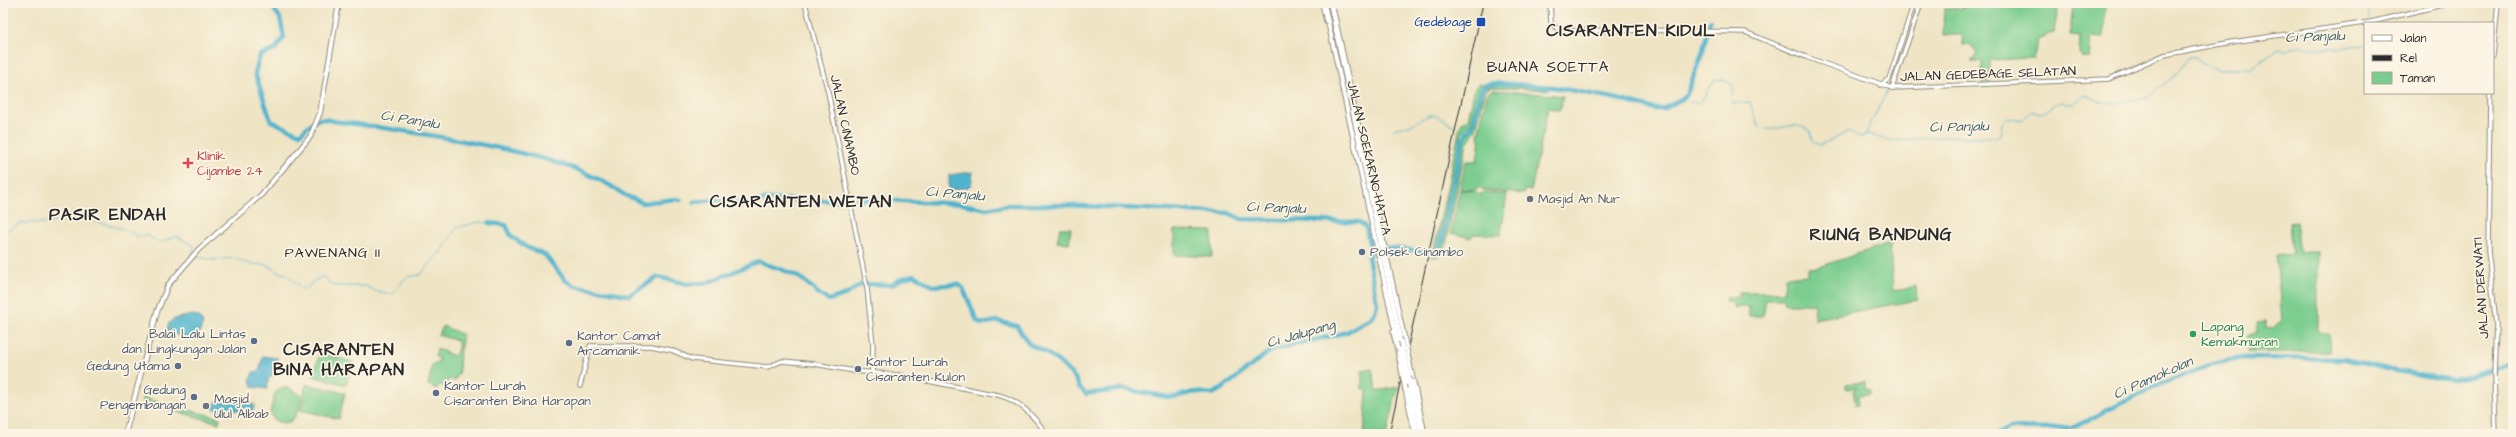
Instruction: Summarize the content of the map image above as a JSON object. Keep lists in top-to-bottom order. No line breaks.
{"streets":{"highway":["JALAN SOEKARNO-HATTA"],"main road":["JALAN GEDEBAGE SELATAN","JALAN CINAMBO","JALAN DERWATI"]},"districts":["CISARANTEN KIDUL","BUANA SOETTA","CISARANTEN WETAN","PASIR ENDAH","RIUNG BANDUNG","PAWENANG II","CISARANTEN BINA HARAPAN"],"water":["Ci Panjalu","Ci Jalupang","Ci Pamokolan"],"places":{"transit":["Gedebage"],"health":["Klinik Cijambe 24"],"other":["Masjid An Nur","Polsek Cinambo","Lapang Kemakmuran","Balai Lalu Lintas dan Lingkungan Jalan","Kantor Camat Arcamanik","Gedung Utama","Kantor Lurah Cisaranten Kulon","Kantor Lurah Cisaranten Bina Harapan","Gedung Pengembangan","Masjid Ulul Albab"]},"legend":["Jalan","Rel","Taman"]}
